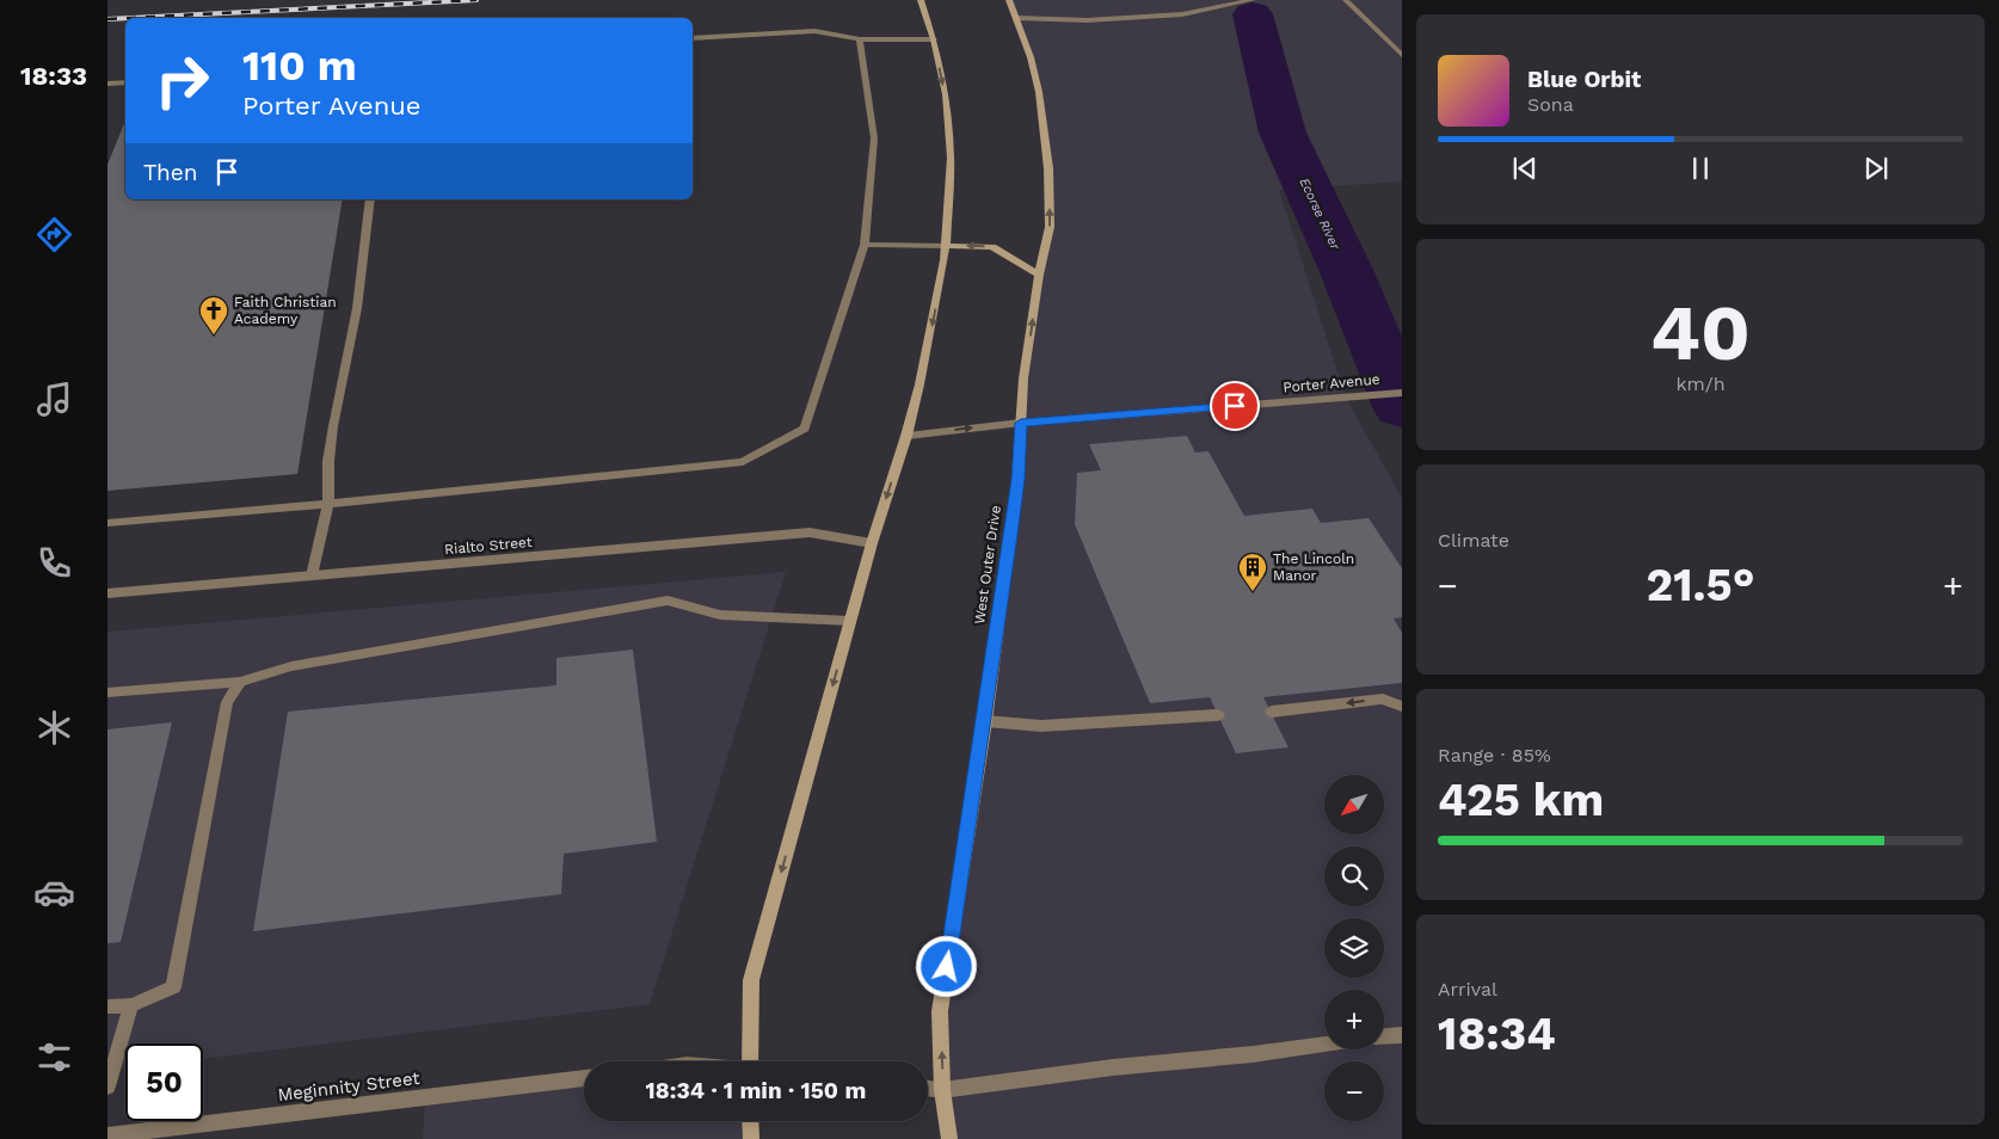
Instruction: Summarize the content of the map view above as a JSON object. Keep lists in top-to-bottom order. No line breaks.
{"streets":{"main road":["West Outer Drive"],"street":["Porter Avenue","Rialto Street","Meginnity Street"]},"crossings":[["Porter Avenue","West Outer Drive"]],"water":["Ecorse River"],"places":{"church":["Faith Christian Academy"],"building":["The Lincoln Manor"]},"north":"bottom left","page":{"tabs":"18:33","turn":["110 m","Porter Avenue"],"song":["Blue Orbit","Sona"],"then":"Then","tile":[["40","km/h"],"Climate",["Range · 85%","425 km"],["Arrival","18:34"]],"heat":["−","21.5°","+"],"map_buttons":["+","−"],"limit":"50","trip":"18:34 · 1 min · 150 m"}}
